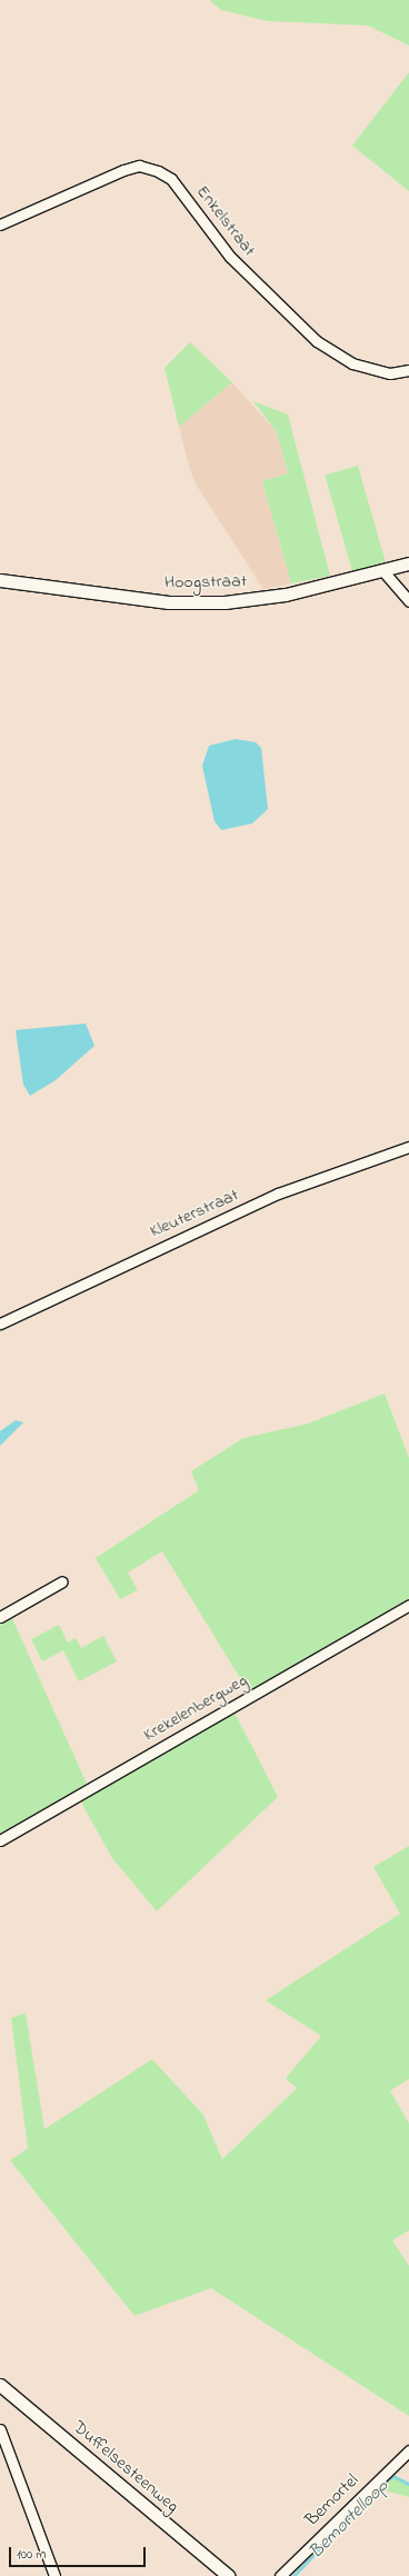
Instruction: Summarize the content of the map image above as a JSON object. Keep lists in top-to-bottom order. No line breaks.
{"streets":{"street":["Enkelstraat","Hoogstraat","Kleuterstraat","Krekelenbergweg","Duffelsesteenweg","Bemortel"]},"water":["Bemortelloop"],"scale_bar":"100 m"}
